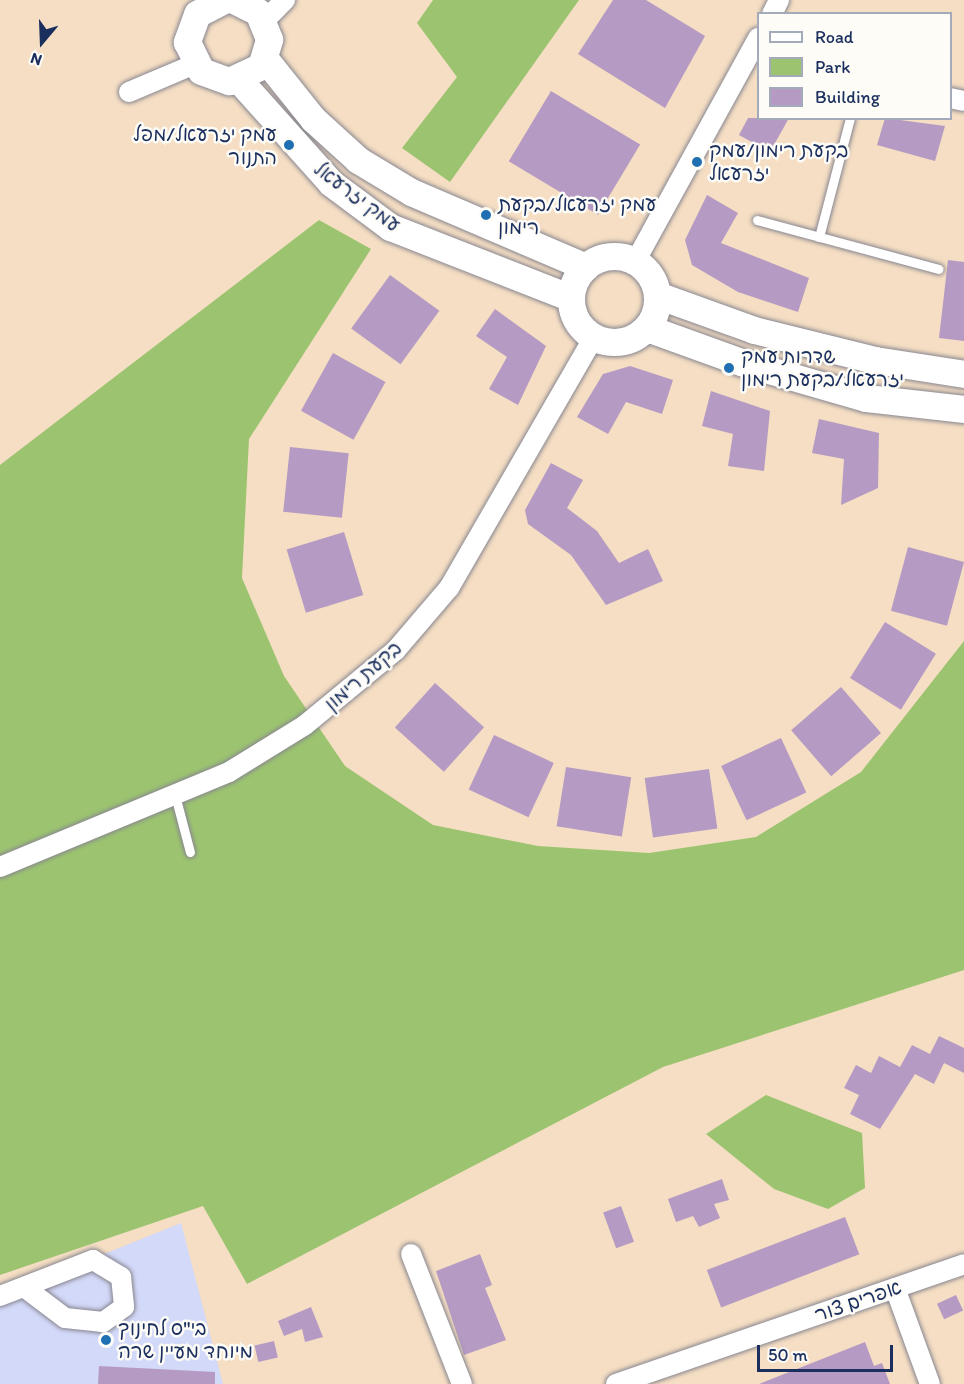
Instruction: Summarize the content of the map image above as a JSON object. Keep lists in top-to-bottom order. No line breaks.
{"streets":{"main road":["עמק יזרעאל"],"street":["בקעת רימון","אפרים צור"]},"crossings":[["עמק יזרעאל","בקעת רימון"]],"places":["עמק יזרעאל/מפל התנור","בקעת רימון/עמק יזרעאל","עמק יזרעאל/בקעת רימון","שדרות עמק יזרעאל/בקעת רימון","בי\"ס לחינוך מיוחד מעיין שרה"],"legend":["Road","Park","Building"],"scale_bar":"50 m","north":"bottom"}
